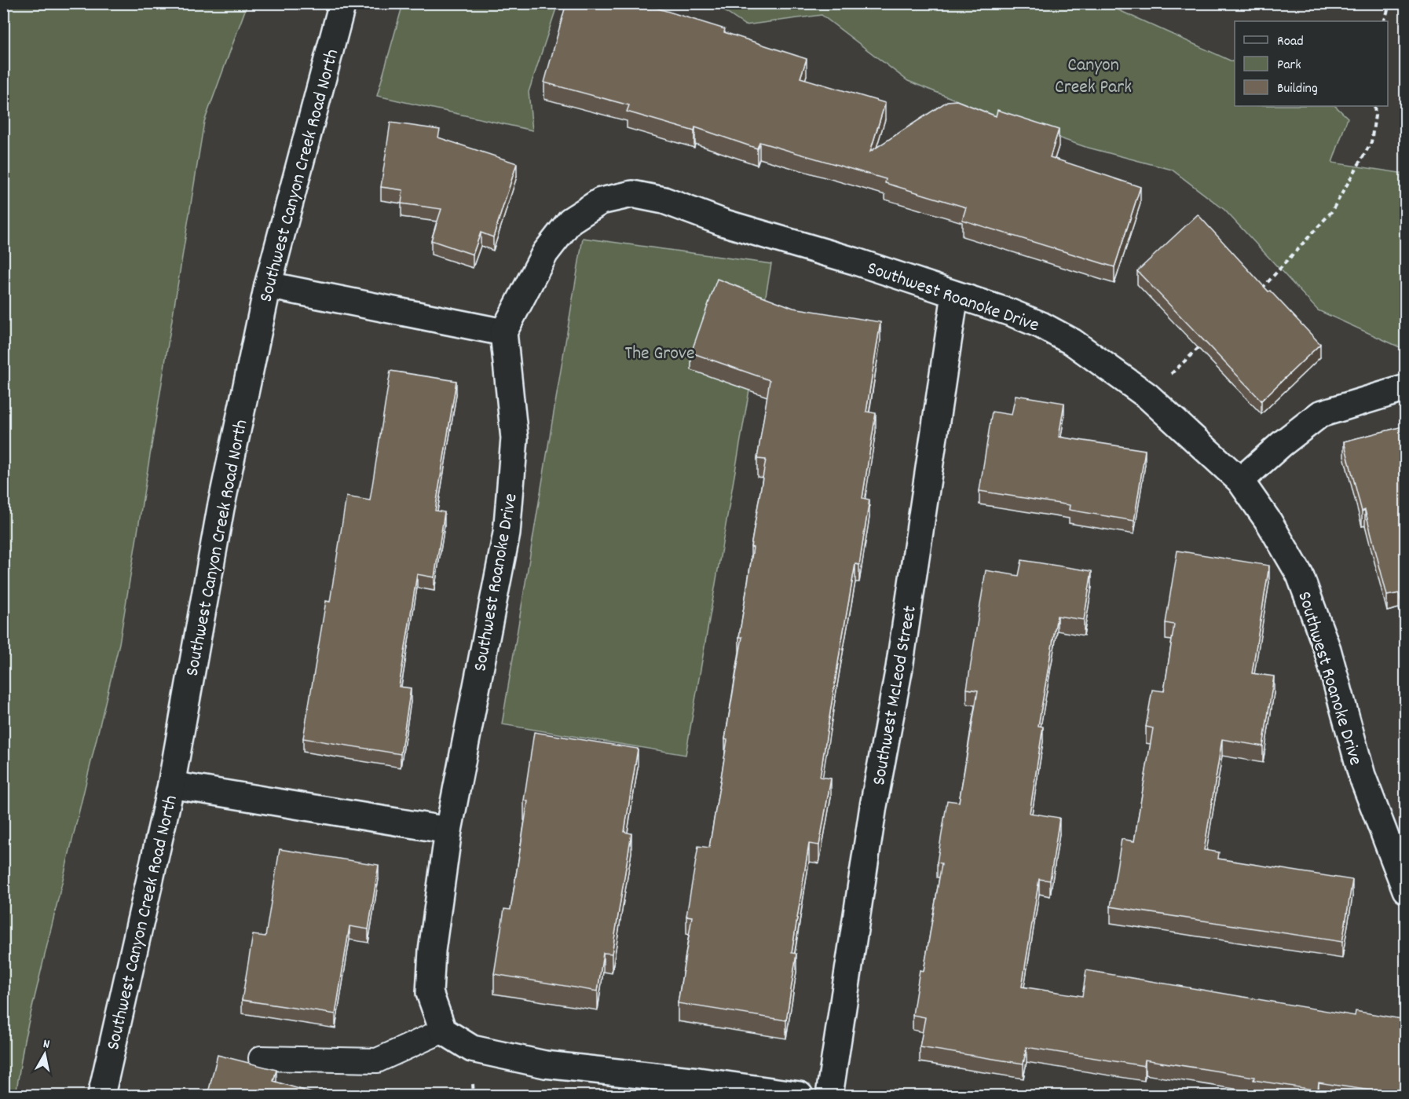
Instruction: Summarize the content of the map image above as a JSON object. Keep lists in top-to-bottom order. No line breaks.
{"streets":{"street":["Southwest Canyon Creek Road North","Southwest Roanoke Drive","Southwest McLeod Street"]},"crossings":[["Southwest Roanoke Drive","Southwest McLeod Street"]],"parks":["Canyon Creek Park","The Grove"],"legend":["Road","Park","Building"],"north":"top"}
